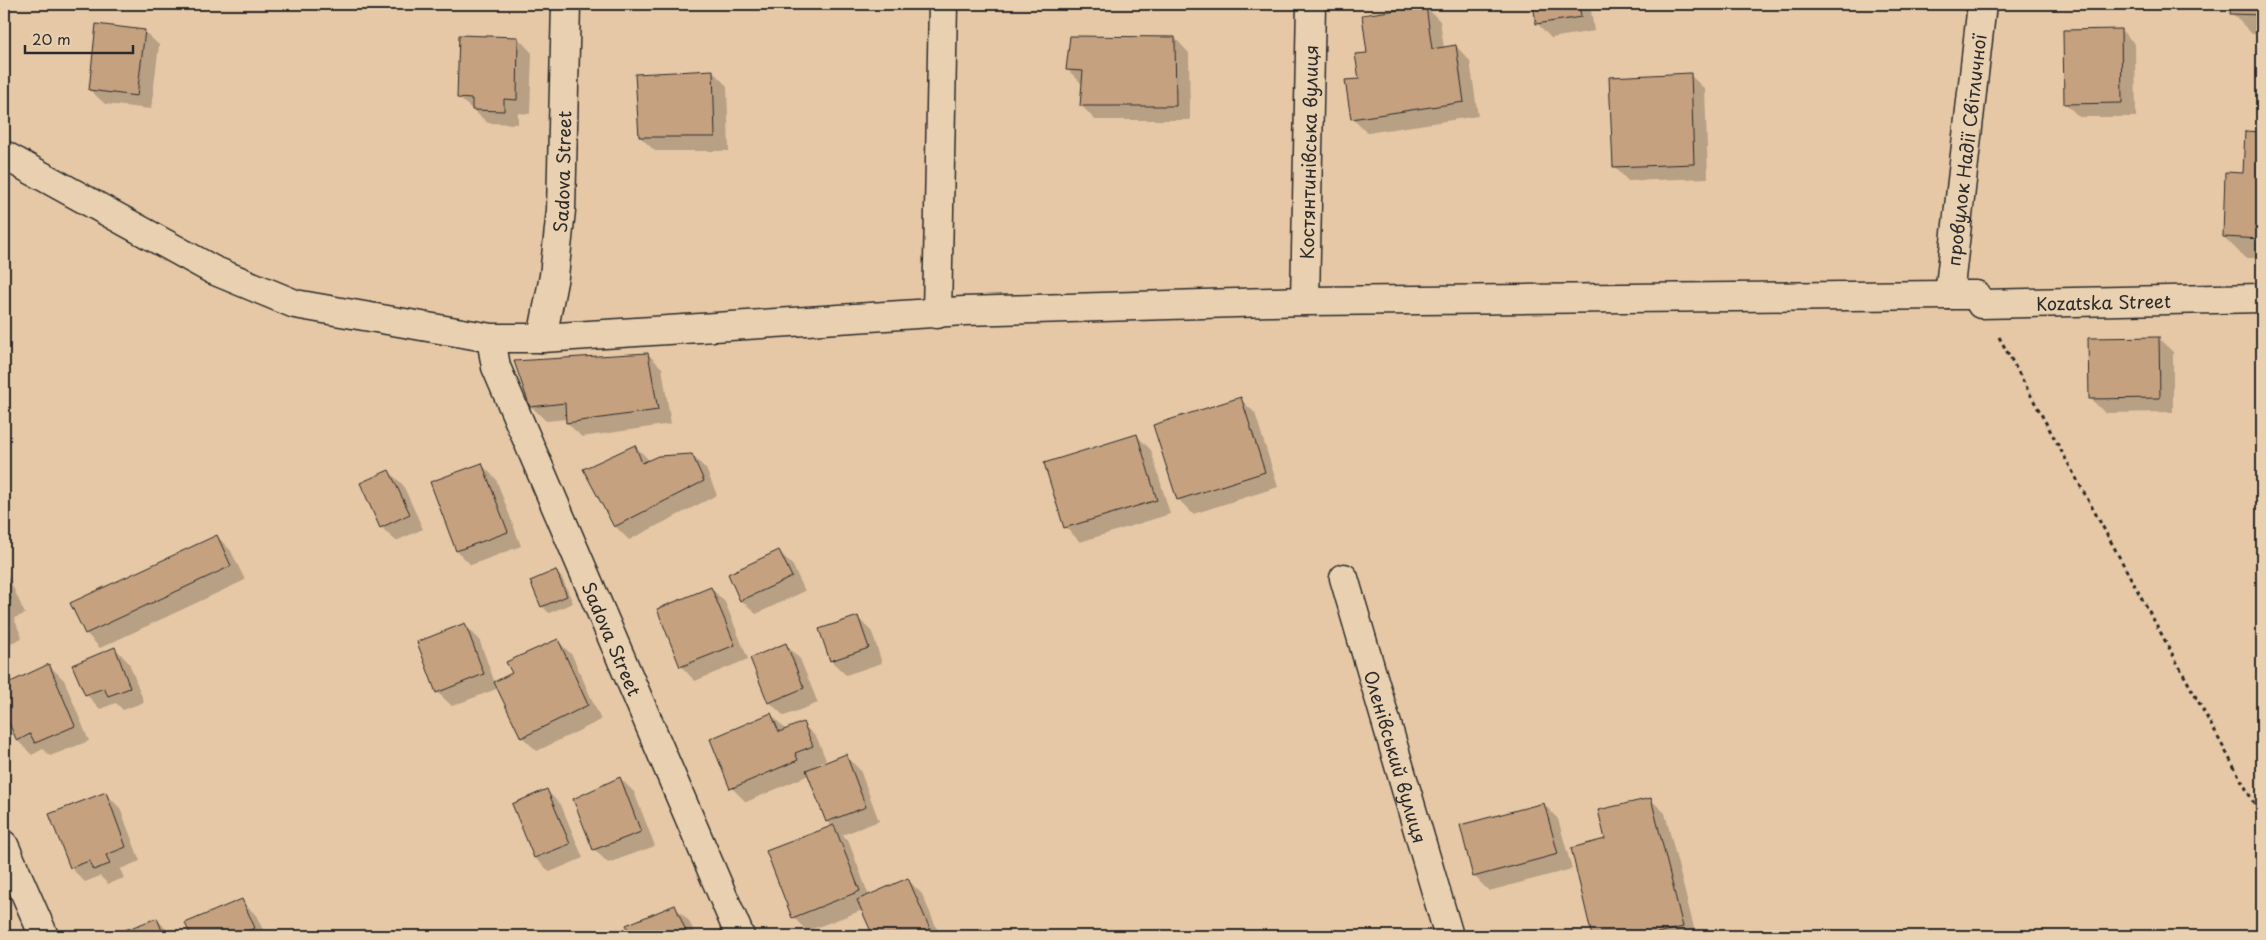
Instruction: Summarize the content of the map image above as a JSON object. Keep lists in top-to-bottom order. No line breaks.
{"streets":{"street":["провулок Надії Світличної","Костянтинівська вулиця","Sadova Street","Kozatska Street","Оленівський вулиця"]},"crossings":[["провулок Надії Світличної","Kozatska Street"]],"scale_bar":"20 m"}
